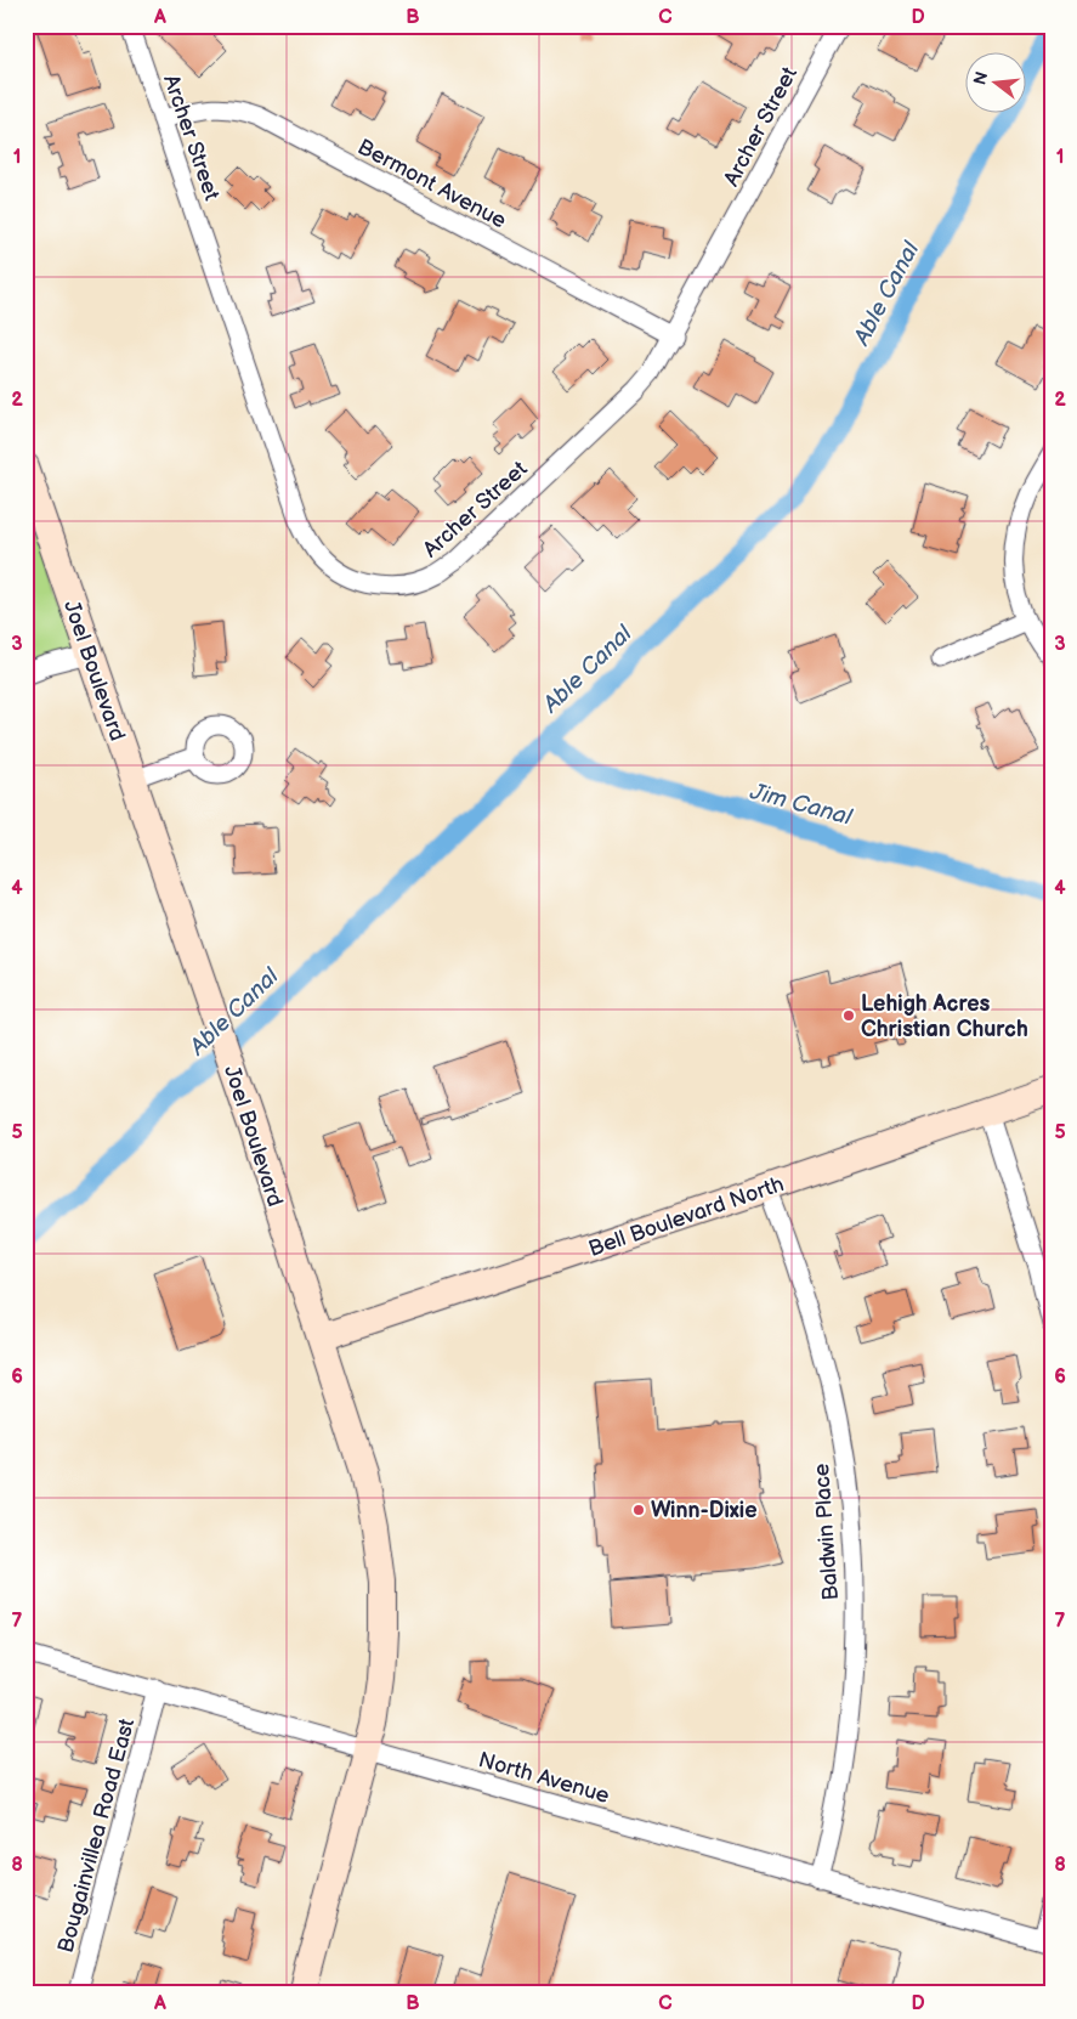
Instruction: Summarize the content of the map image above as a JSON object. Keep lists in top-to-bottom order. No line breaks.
{"streets":{"main road":["Joel Boulevard","Bell Boulevard North"],"street":["Archer Street","Bermont Avenue","Baldwin Place","North Avenue","Bougainvillea Road East"]},"crossings":[["Archer Street","Bermont Avenue"],["Joel Boulevard","Bell Boulevard North"],["Joel Boulevard","North Avenue"],["Bell Boulevard North","Baldwin Place"],["Baldwin Place","North Avenue"],["North Avenue","Bougainvillea Road East"]],"water":["Able Canal","Jim Canal"],"places":["Lehigh Acres Christian Church","Winn-Dixie"],"north":"left","grid":{"columns":["A","B","C","D"],"rows":["1","2","3","4","5","6","7","8"]}}
